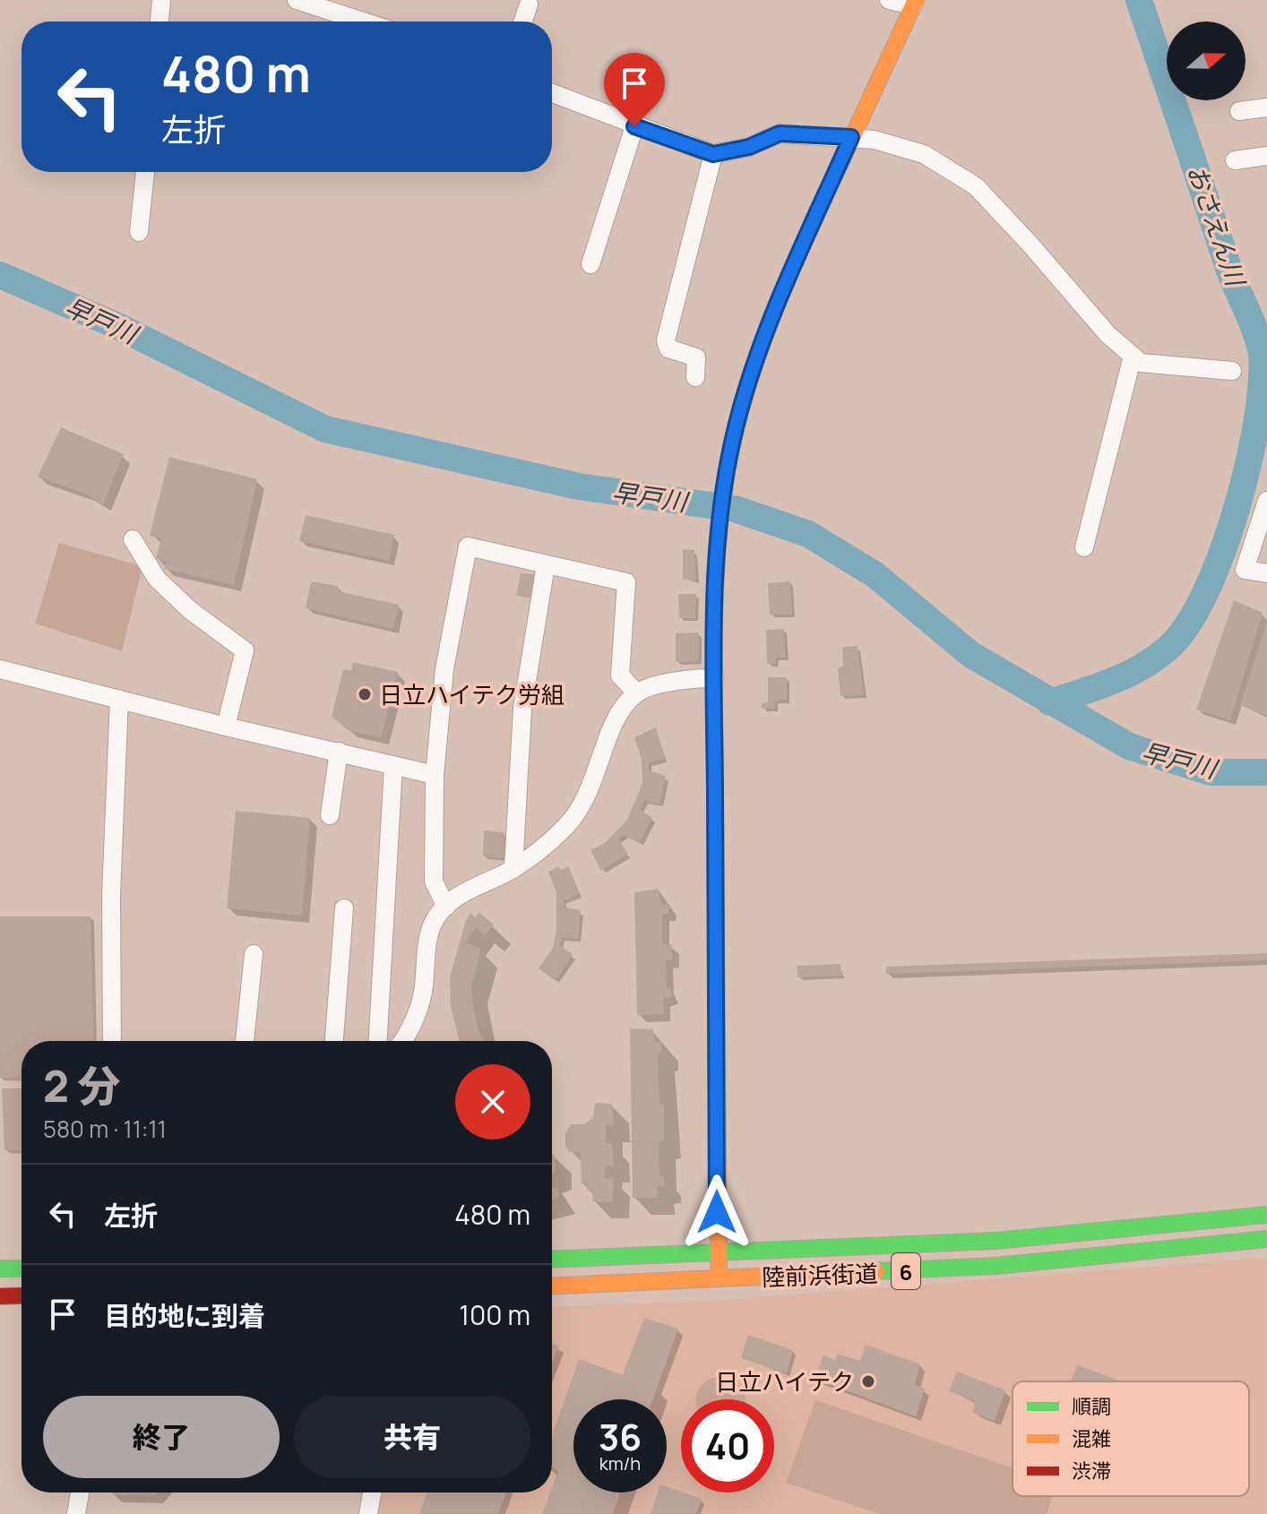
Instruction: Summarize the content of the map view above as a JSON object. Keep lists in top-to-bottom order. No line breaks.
{"streets":{"main road":["6","陸前浜街道"]},"water":["おさえん川","早戸川"],"places":["日立ハイテク労組","日立ハイテク"],"legend":["順調","混雑","渋滞"],"north":"right","page":{"turn":["480 m","左折"],"heading":["2 分","580 m · 11:11"],"list":[{"name":"左折","value":"480 m"},{"name":"目的地に到着","value":"100 m"}],"buttons":["終了","共有"],"speed":"36 km/h","limit":"40"}}
